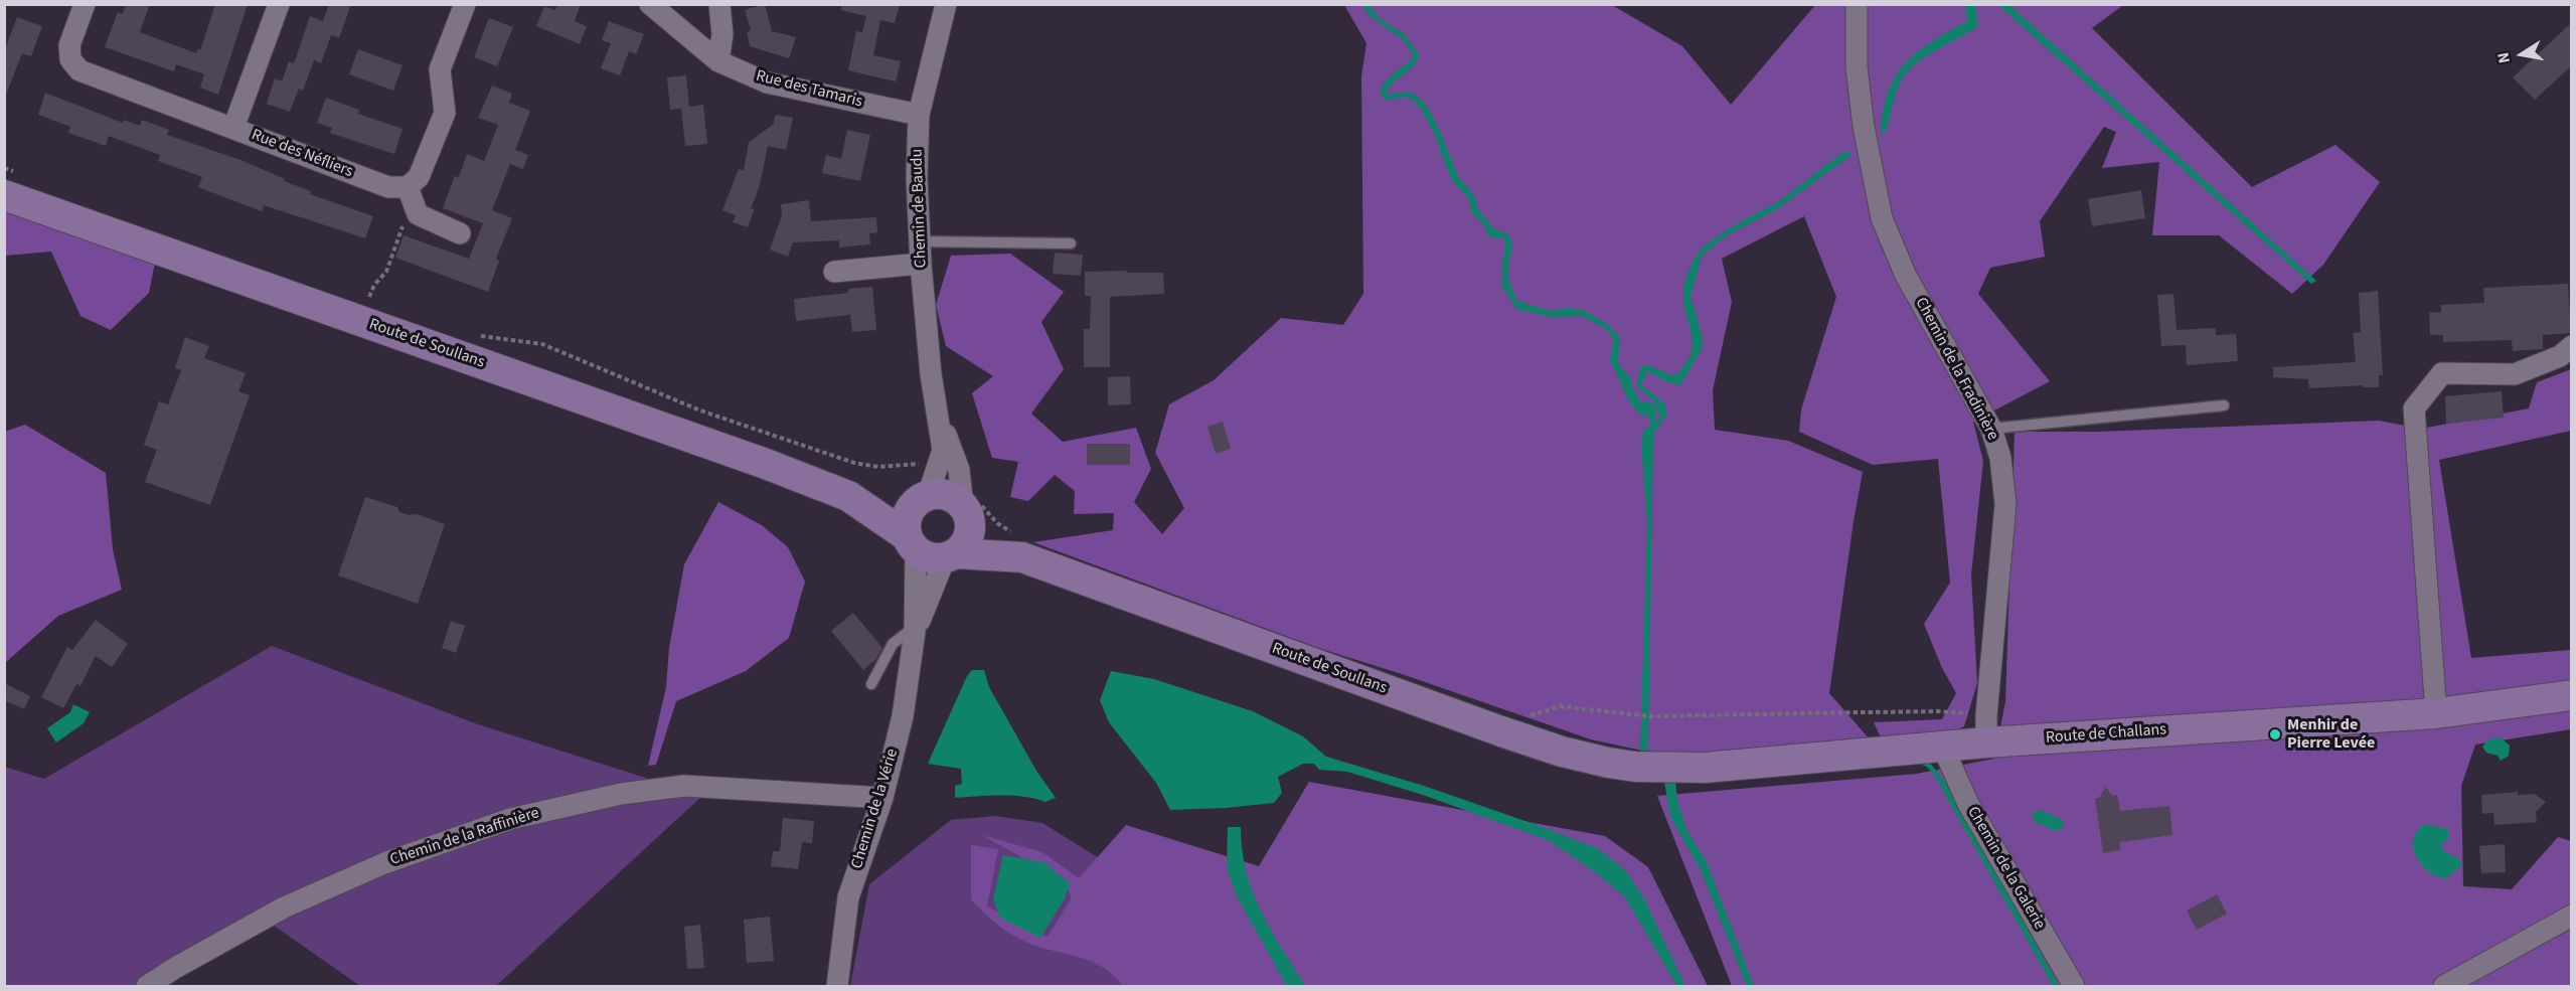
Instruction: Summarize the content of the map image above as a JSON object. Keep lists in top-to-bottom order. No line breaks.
{"streets":{"main road":["Route de Soullans","Route de Challans"],"street":["Rue des Tamaris","Rue des Néfliers","Chemin de Baudu","Chemin de la Fradinière","Chemin de la Vérie","Chemin de la Raffinière","Chemin de la Galerie"]},"crossings":[["Rue des Tamaris","Chemin de Baudu"],["Chemin de Baudu","Route de Soullans"],["Chemin de Baudu","Chemin de la Vérie"],["Route de Soullans","Route de Challans"],["Route de Soullans","Chemin de la Vérie"],["Chemin de la Fradinière","Route de Challans"],["Route de Challans","Chemin de la Galerie"],["Chemin de la Vérie","Chemin de la Raffinière"]],"places":["Menhir de Pierre Levée"],"north":"left"}
